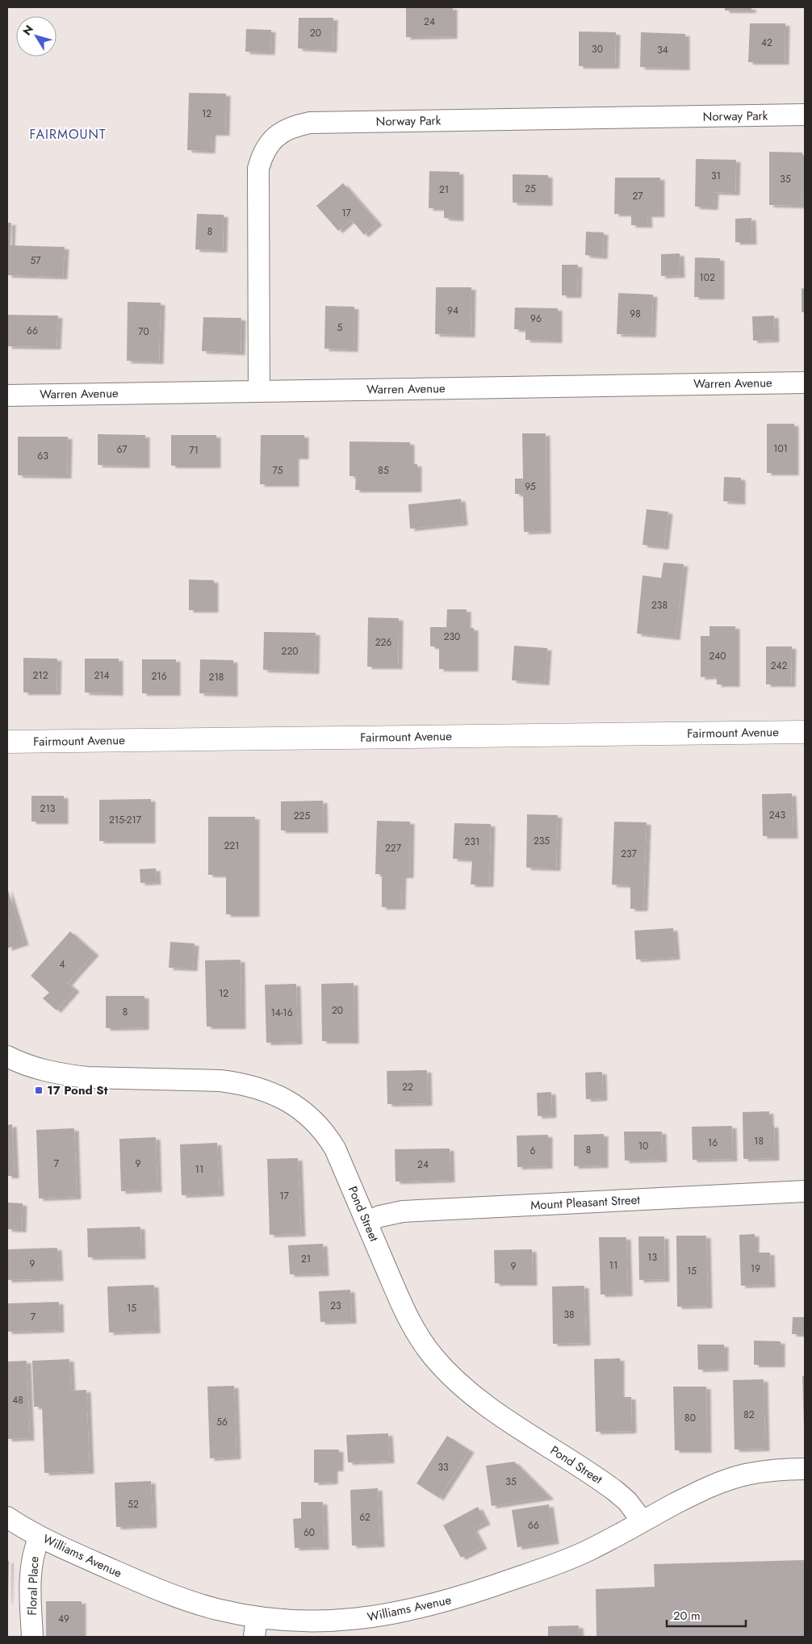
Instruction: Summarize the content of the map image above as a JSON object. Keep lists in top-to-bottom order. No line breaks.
{"streets":{"street":["Norway Park","Warren Avenue","Fairmount Avenue","Mount Pleasant Street","Pond Street","Williams Avenue","Floral Place"]},"crossings":[["Norway Park","Warren Avenue"],["Mount Pleasant Street","Pond Street"],["Pond Street","Williams Avenue"],["Williams Avenue","Floral Place"]],"districts":["FAIRMOUNT"],"places":{"transit":["17 Pond St"]},"house_numbers":["24","20","42","30","34","12","31","35","25","21","27","17","8","57","102","94","98","96","5","66","70","101","67","71","63","75","85","95","238","230","226","220","240","242","212","214","216","218","213","243","225","215-217","235","231","221","227","237","4","12","20","8","14-16","22","18","16","10","8","6","7","9","24","11","17","13","21","9","11","9","19","15","23","15","38","7","48","82","80","56","33","35","52","62","66","60","49"],"scale_bar":"20 m","north":"top left"}
